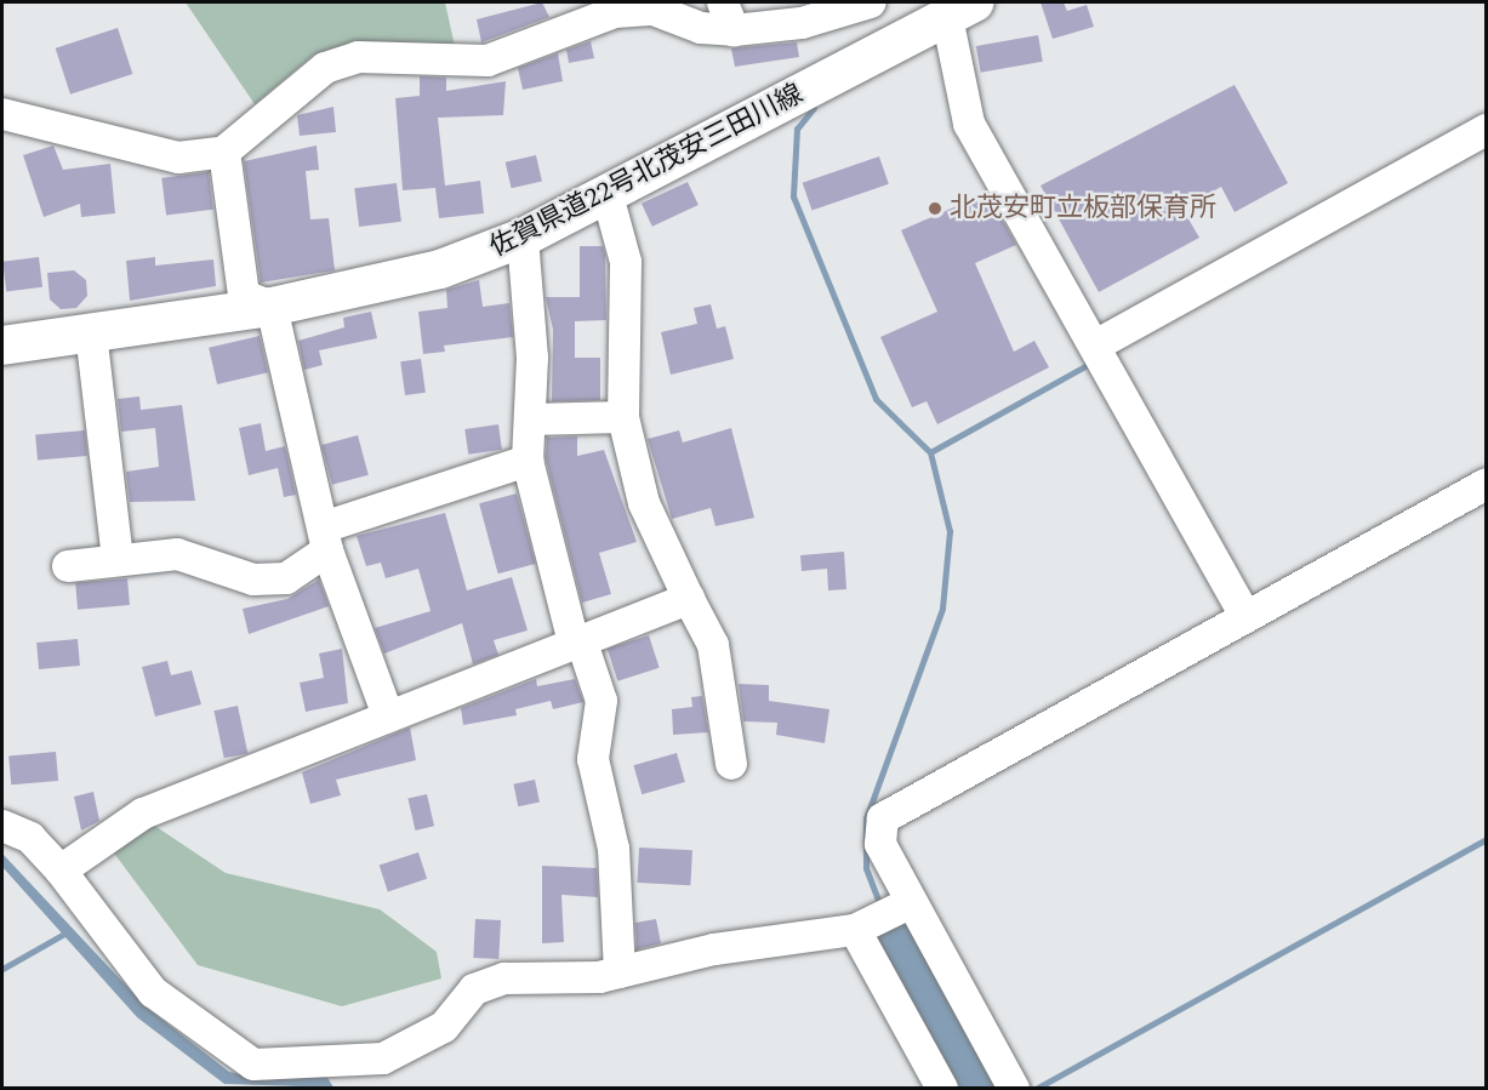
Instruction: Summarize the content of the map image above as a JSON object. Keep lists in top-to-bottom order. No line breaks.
{"streets":{"main road":["佐賀県道22号北茂安三田川線"]},"places":["北茂安町立板部保育所"]}
